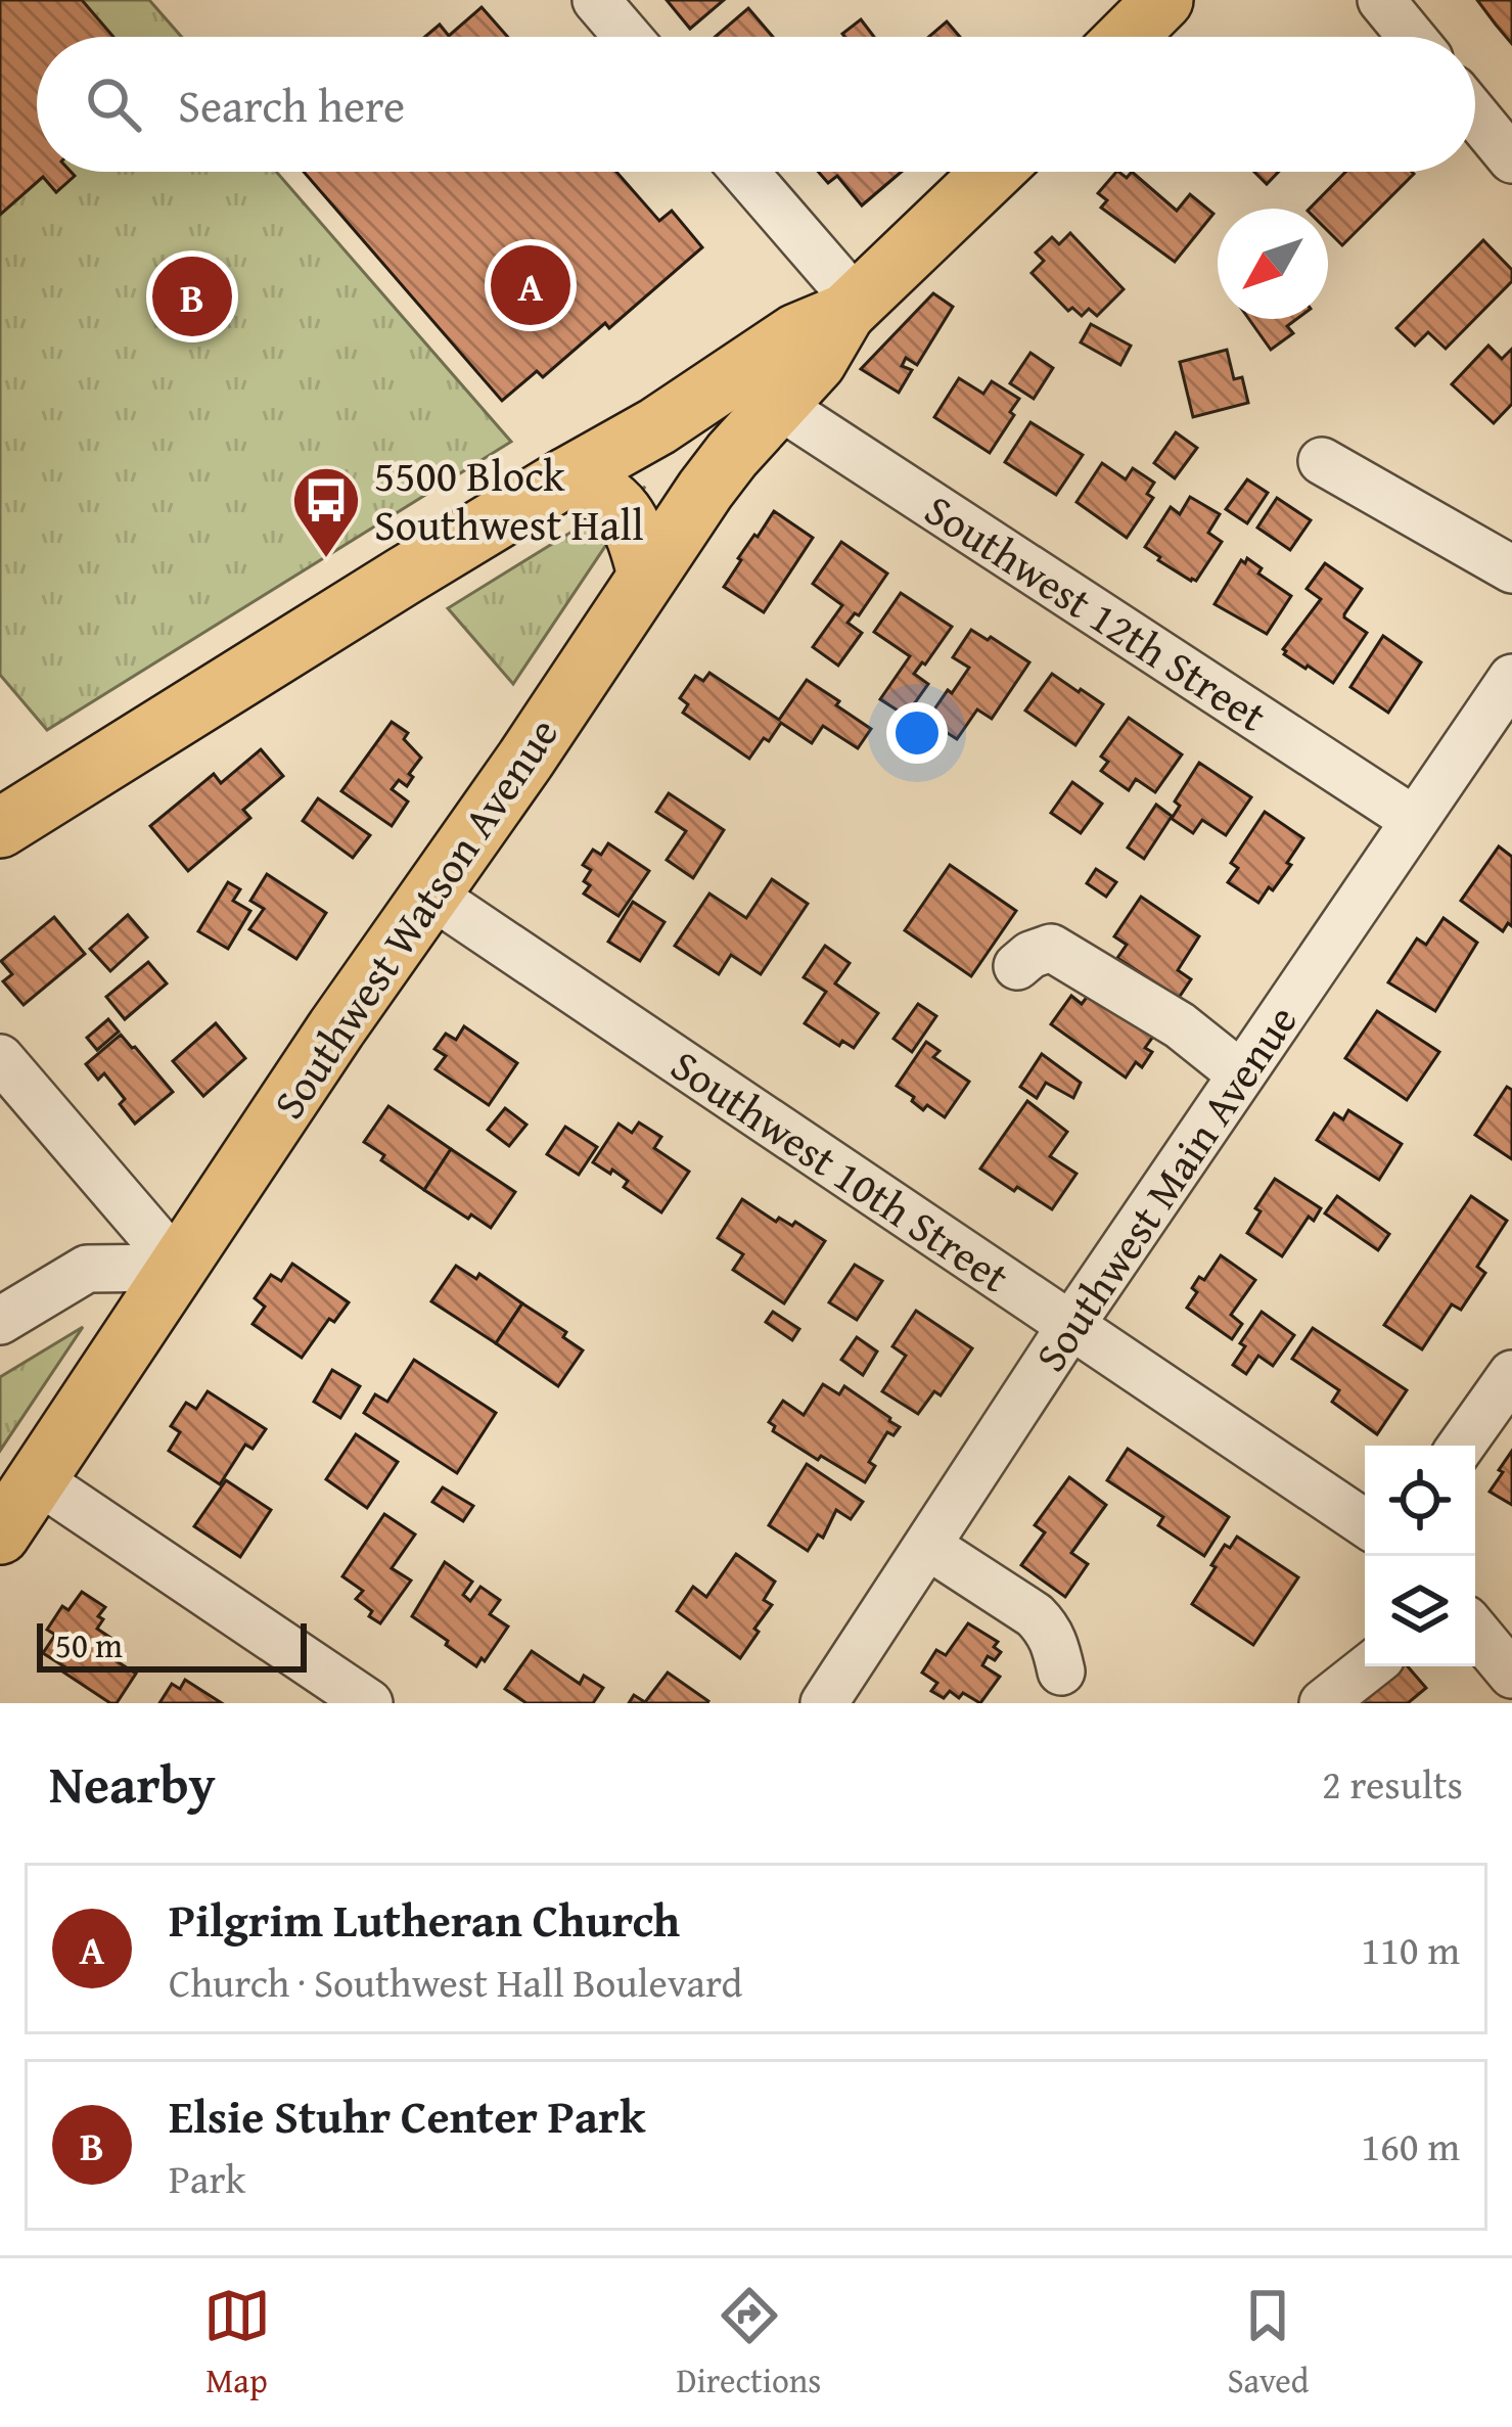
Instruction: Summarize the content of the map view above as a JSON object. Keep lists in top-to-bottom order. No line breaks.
{"streets":{"main road":["Southwest Watson Avenue"],"street":["Southwest 12th Street","Southwest 10th Street","Southwest Main Avenue"]},"crossings":[["Southwest 12th Street","Southwest Watson Avenue"],["Southwest 12th Street","Southwest Main Avenue"],["Southwest Watson Avenue","Southwest 10th Street"],["Southwest 10th Street","Southwest Main Avenue"]],"places":{"bus stop":["5500 Block Southwest Hall"]},"scale_bar":"50 m","north":"bottom left","page":{"search":"Search here","pins":["A","B"],"scale":"50 m","heading":["Nearby","2 results"],"list":[{"mark":"A","name":"Pilgrim Lutheran Church","note":"Church · Southwest Hall Boulevard","value":"110 m"},{"mark":"B","name":"Elsie Stuhr Center Park","note":"Park","value":"160 m"}],"nav":["Map","Directions","Saved"]}}
